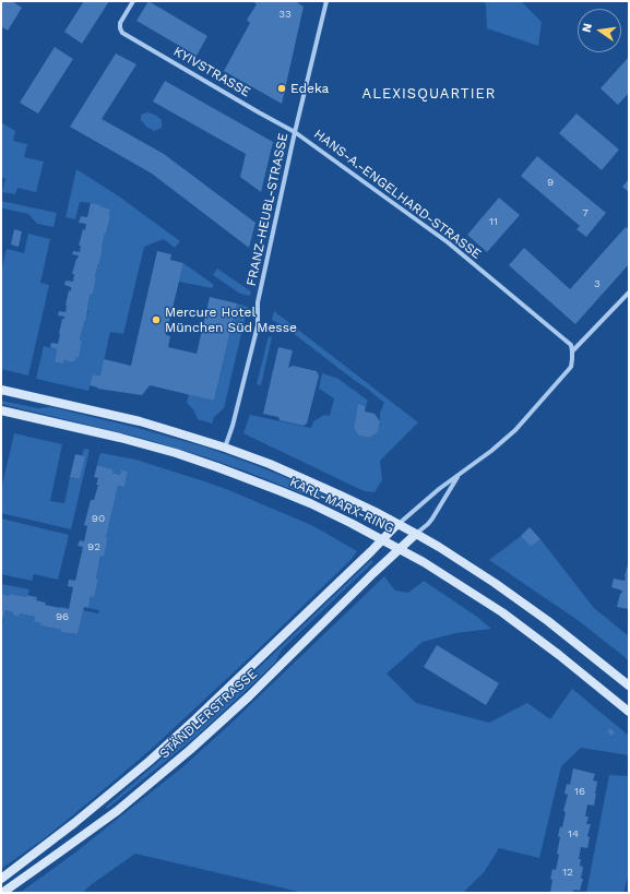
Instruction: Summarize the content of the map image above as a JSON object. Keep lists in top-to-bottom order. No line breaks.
{"streets":{"main road":["KARL-MARX-RING","STÄNDLERSTRASSE"],"street":["KYIVSTRASSE","HANS-A.-ENGELHARD-STRASSE","FRANZ-HEUBL-STRASSE"]},"crossings":[["KYIVSTRASSE","HANS-A.-ENGELHARD-STRASSE"],["KYIVSTRASSE","FRANZ-HEUBL-STRASSE"],["HANS-A.-ENGELHARD-STRASSE","FRANZ-HEUBL-STRASSE"],["FRANZ-HEUBL-STRASSE","KARL-MARX-RING"],["KARL-MARX-RING","STÄNDLERSTRASSE"]],"districts":["ALEXISQUARTIER"],"places":["Edeka","Mercure Hotel München Süd Messe"],"house_numbers":["33","9","7","11","3","90","92","96","16","14","12"],"north":"left"}
